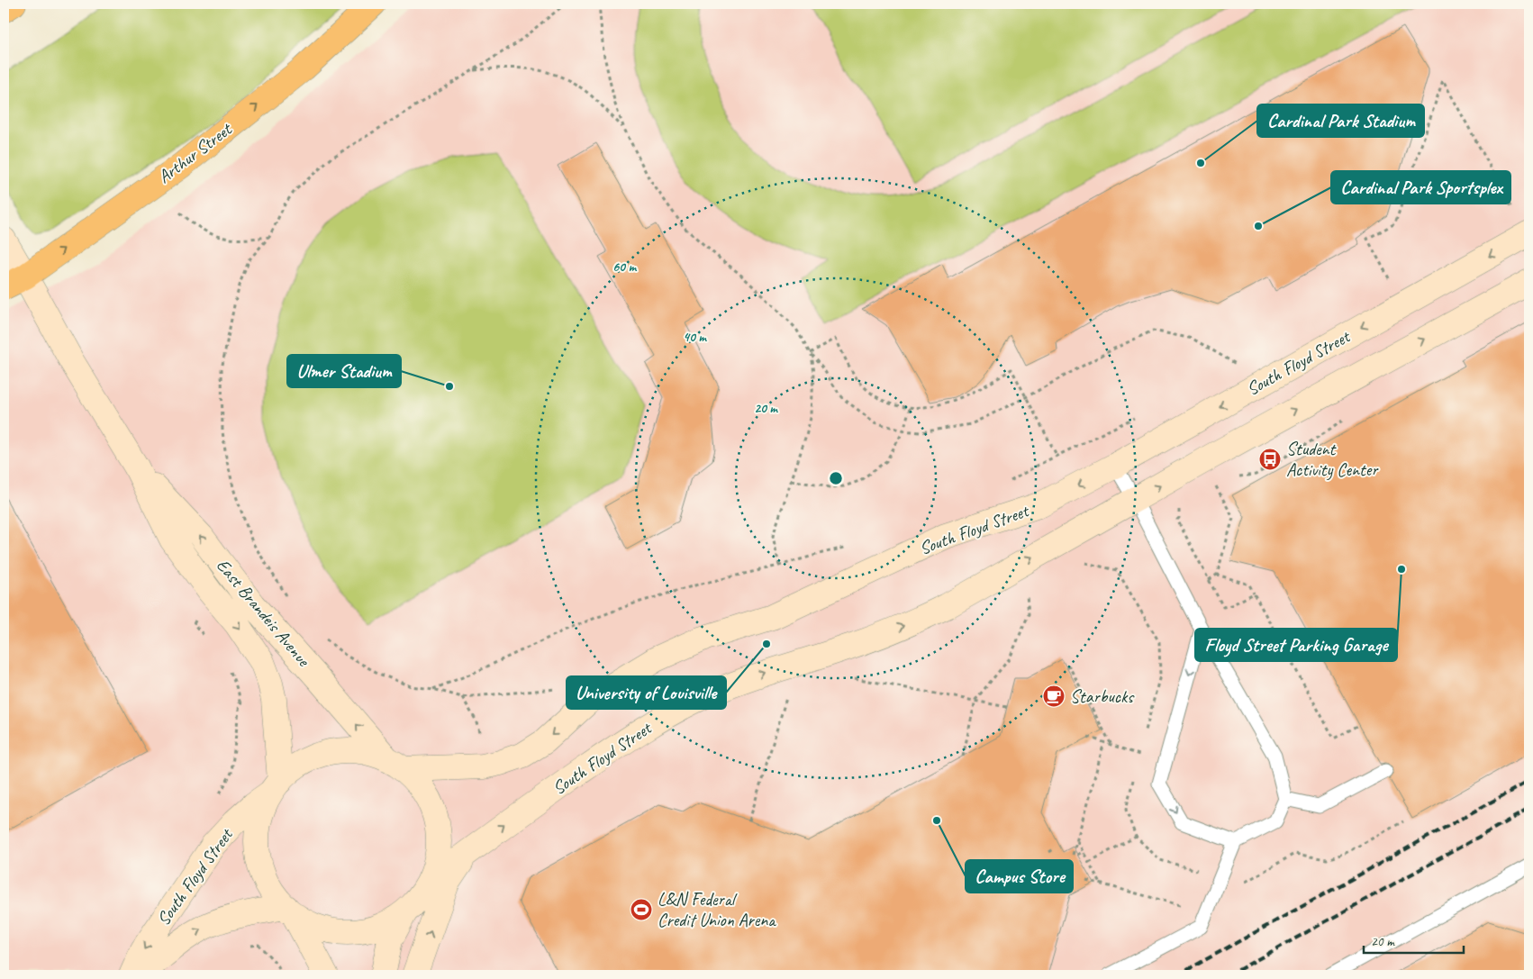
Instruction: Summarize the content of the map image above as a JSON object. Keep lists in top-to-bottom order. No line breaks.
{"streets":{"main road":["Arthur Street"],"street":["South Floyd Street","East Brandeis Avenue"]},"crossings":[["Arthur Street","East Brandeis Avenue"],["South Floyd Street","East Brandeis Avenue"]],"one_way":["Arthur Street"],"places":{"other":["Cardinal Park Stadium","Cardinal Park Sportsplex","Ulmer Stadium","Floyd Street Parking Garage","University of Louisville","Campus Store"],"bus stop":["Student Activity Center"],"cafe":["Starbucks"],"sports":["L&N Federal Credit Union Arena"]},"scale_bar":"20 m","rings":["60 m","40 m","20 m"]}
